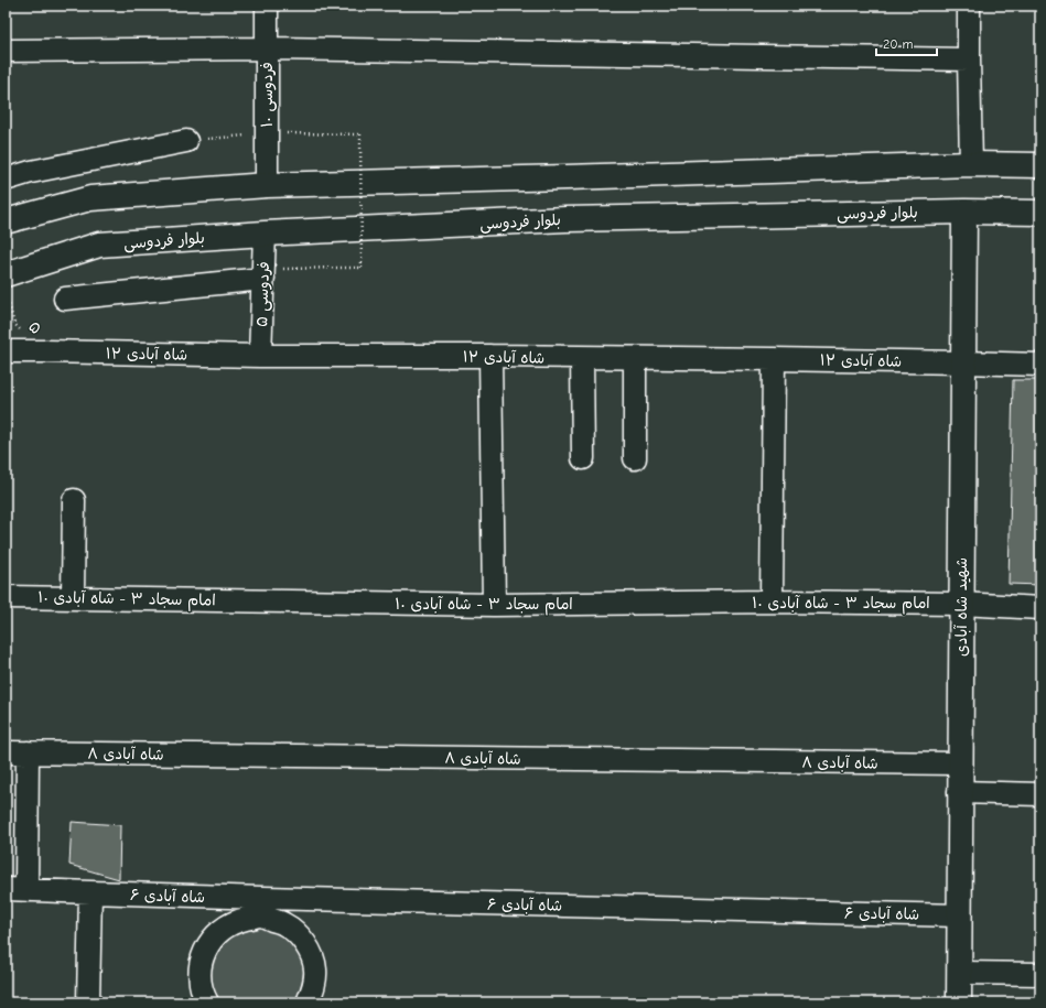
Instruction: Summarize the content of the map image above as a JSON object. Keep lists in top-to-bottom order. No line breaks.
{"streets":{"main road":["بلوار فردوسی","شهید شاه آبادی"],"street":["فردوسی ۱۰","فردوسی ۵","شاه آبادی ۱۲","امام سجاد ۳ - شاه آبادی ۱۰","شاه آبادی ۸","شاه آبادی ۶"],"path":["۵"]},"crossings":[["بلوار فردوسی","فردوسی ۵"],["بلوار فردوسی","شهید شاه آبادی"],["فردوسی ۵","شاه آبادی ۱۲"],["۵","شاه آبادی ۱۲"],["شاه آبادی ۱۲","شهید شاه آبادی"],["امام سجاد ۳ - شاه آبادی ۱۰","شهید شاه آبادی"],["شهید شاه آبادی","شاه آبادی ۸"],["شهید شاه آبادی","شاه آبادی ۶"]],"scale_bar":"20 m"}
